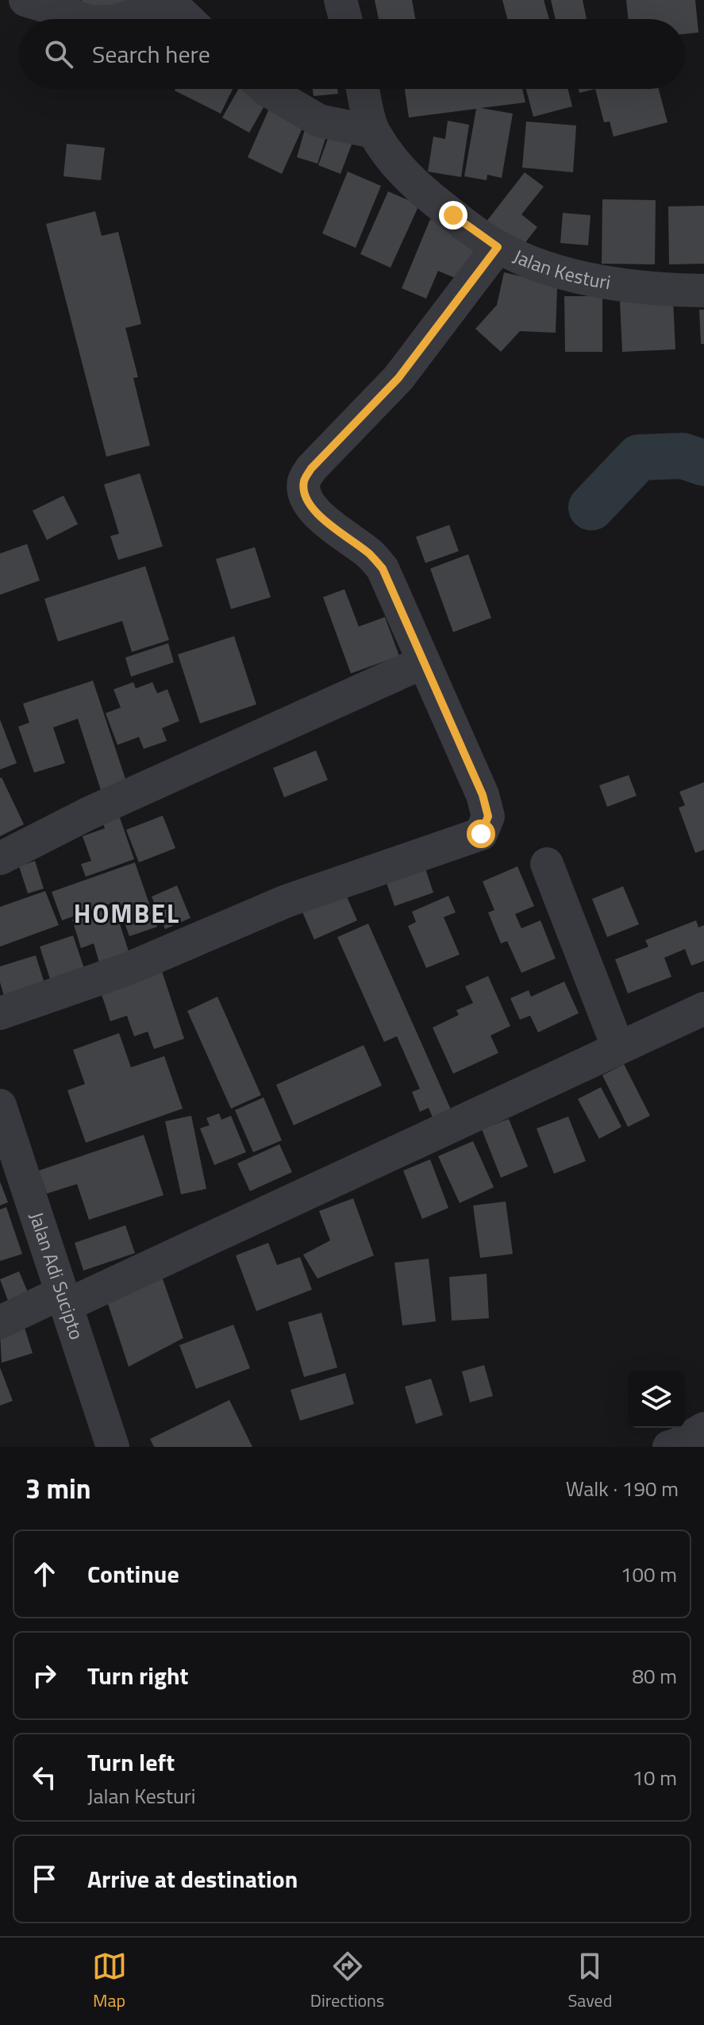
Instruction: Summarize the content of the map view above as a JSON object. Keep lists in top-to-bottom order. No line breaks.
{"streets":{"street":["Jalan Kesturi","Jalan Adi Sucipto"]},"districts":["HOMBEL"],"page":{"search":"Search here","heading":["3 min","Walk · 190 m"],"list":[["Continue","100 m"],["Turn right","80 m"],["Turn left","Jalan Kesturi","10 m"],"Arrive at destination"],"nav":["Map","Directions","Saved"]}}
